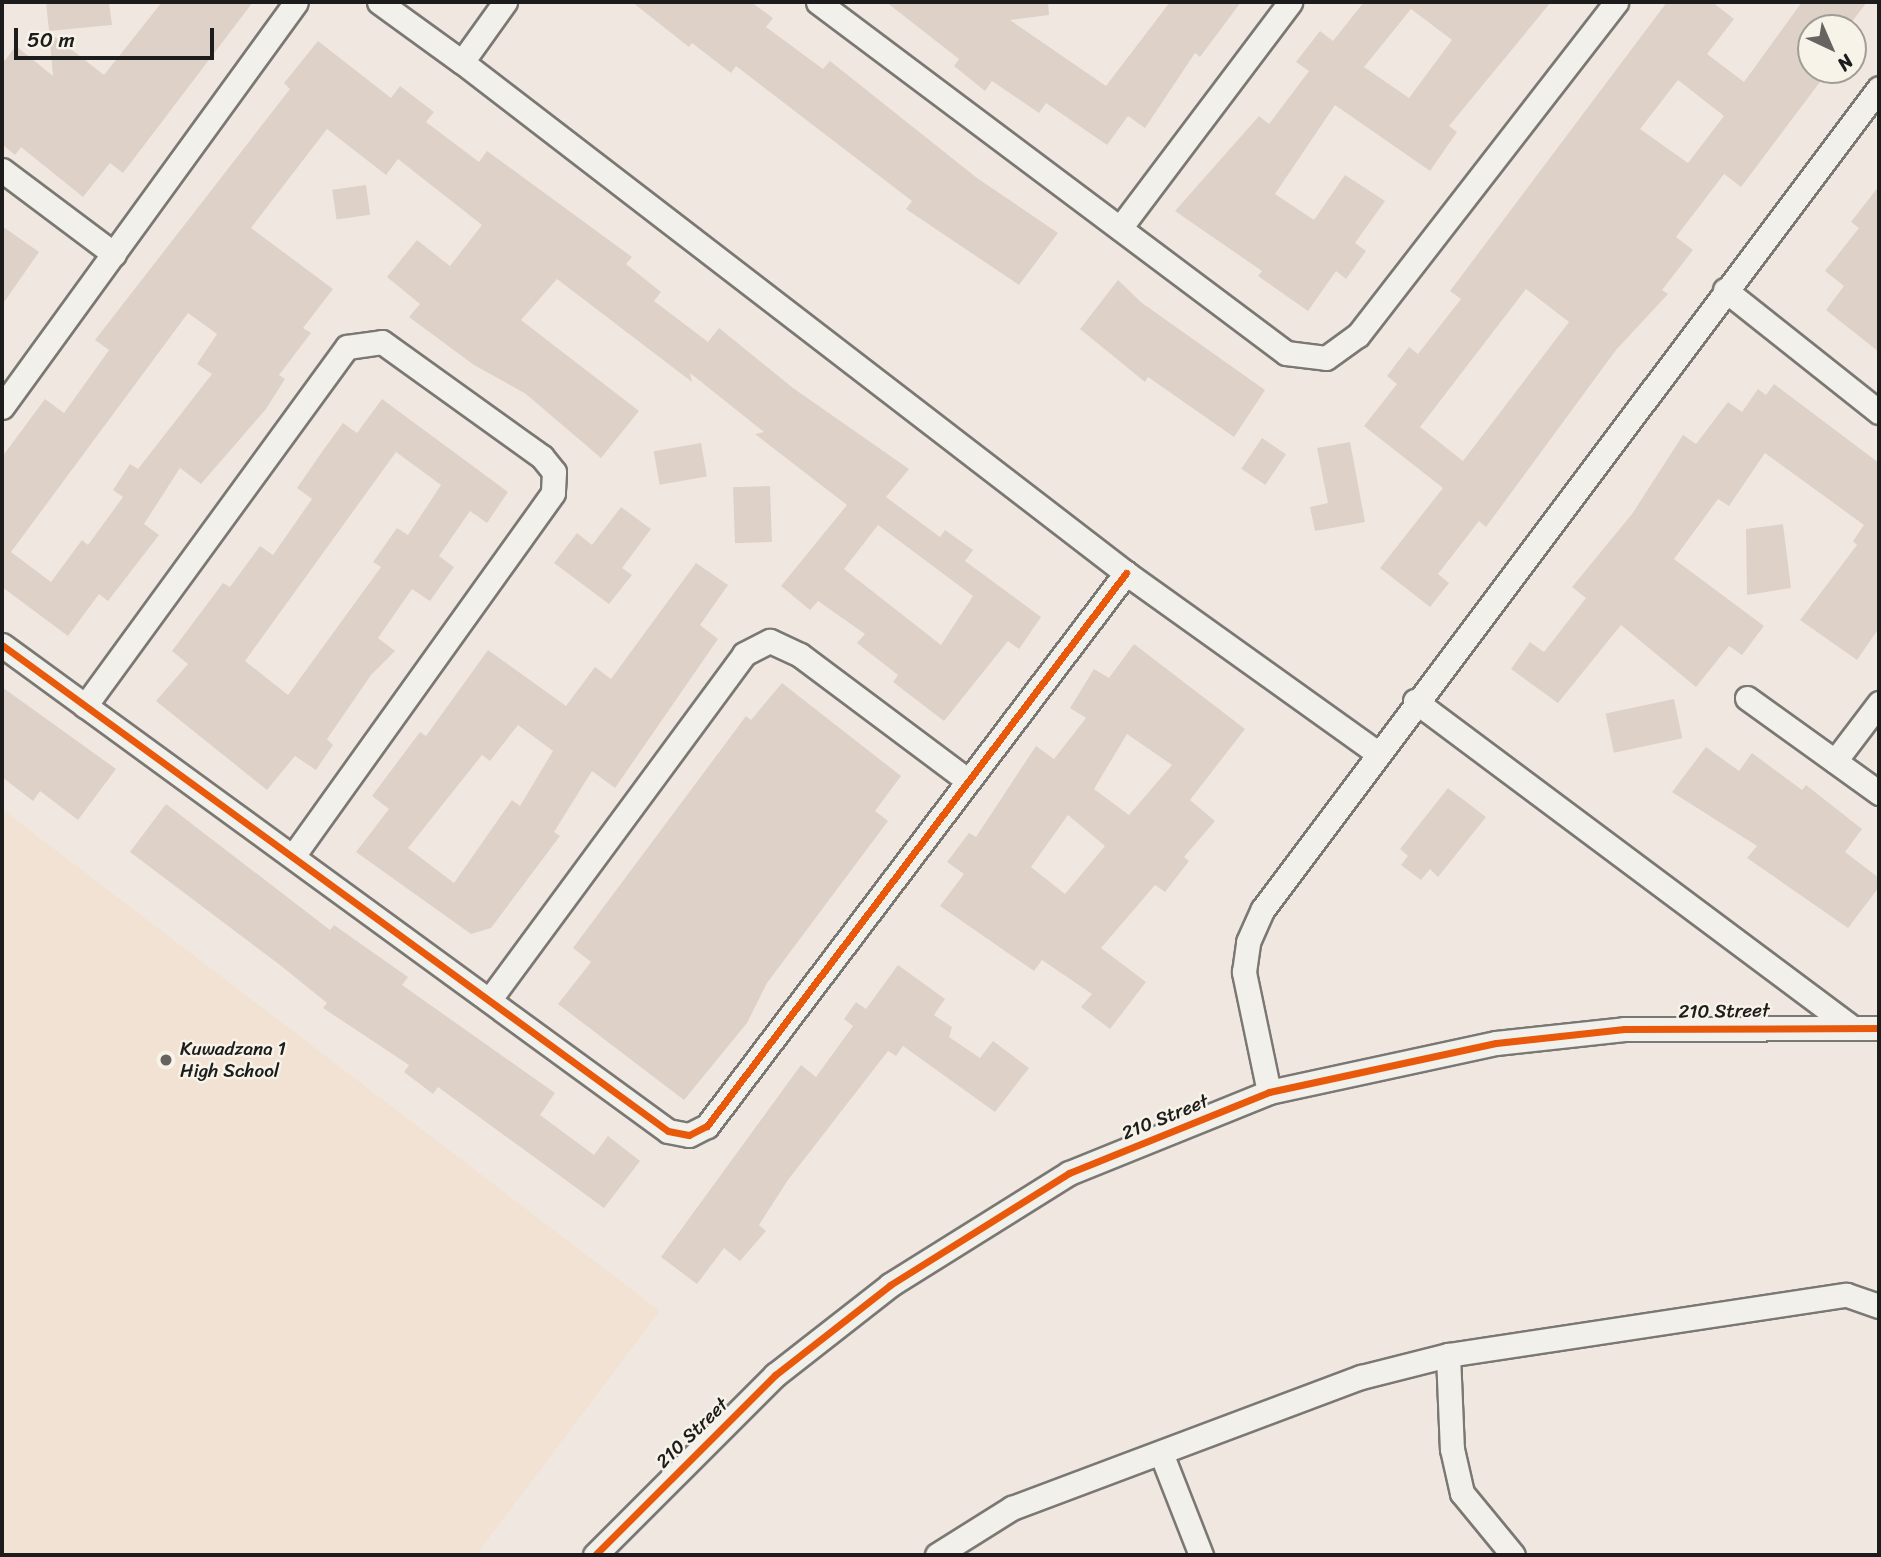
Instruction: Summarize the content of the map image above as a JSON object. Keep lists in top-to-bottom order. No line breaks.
{"streets":{"street":["210 Street"]},"places":["Kuwadzana 1 High School"],"scale_bar":"50 m","north":"bottom right"}
